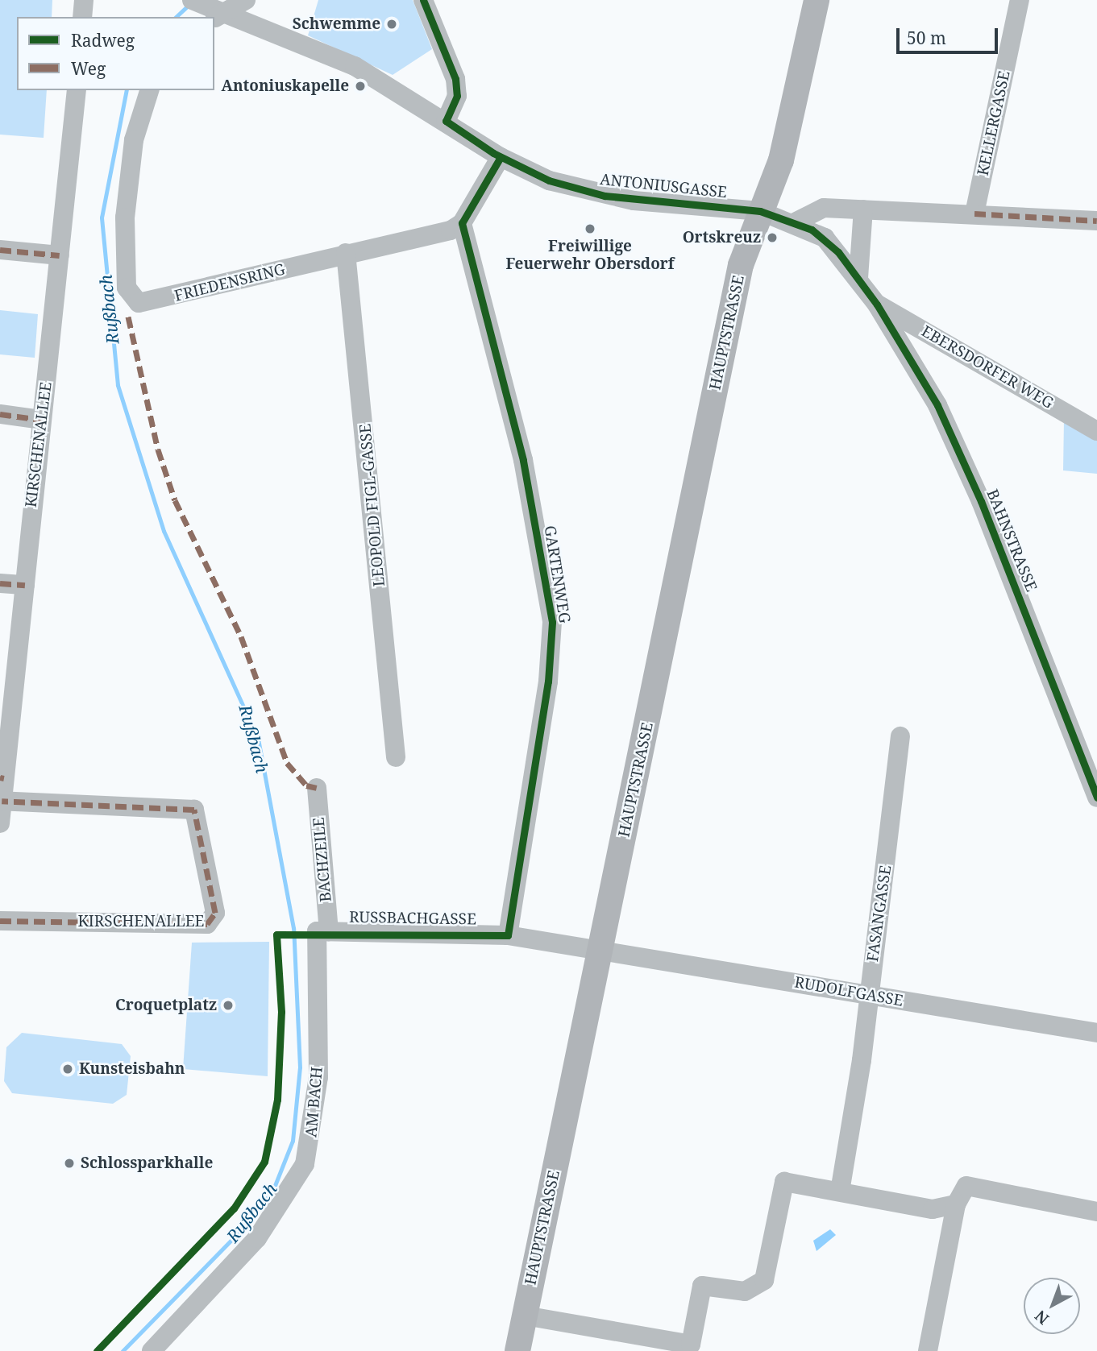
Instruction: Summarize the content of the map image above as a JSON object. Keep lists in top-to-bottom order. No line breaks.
{"streets":{"main road":["HAUPTSTRASSE"],"street":["KELLERGASSE","ANTONIUSGASSE","FRIEDENSRING","EBERSDORFER WEG","KIRSCHENALLEE","LEOPOLD FIGL-GASSE","BAHNSTRASSE","GARTENWEG","BACHZEILE","FASANGASSE","RUSSBACHGASSE","RUDOLFGASSE","AM BACH"]},"crossings":[["ANTONIUSGASSE","HAUPTSTRASSE"],["ANTONIUSGASSE","BAHNSTRASSE"],["FRIEDENSRING","LEOPOLD FIGL-GASSE"],["FRIEDENSRING","GARTENWEG"],["HAUPTSTRASSE","RUSSBACHGASSE"],["HAUPTSTRASSE","RUDOLFGASSE"],["EBERSDORFER WEG","BAHNSTRASSE"],["GARTENWEG","RUSSBACHGASSE"],["BACHZEILE","RUSSBACHGASSE"],["BACHZEILE","AM BACH"],["FASANGASSE","RUDOLFGASSE"],["RUSSBACHGASSE","RUDOLFGASSE"],["RUSSBACHGASSE","AM BACH"]],"water":["Rußbach"],"places":["Schwemme","Antoniuskapelle","Freiwillige Feuerwehr Obersdorf","Ortskreuz","Croquetplatz","Kunsteisbahn","Schlossparkhalle"],"legend":["Radweg","Weg"],"scale_bar":"50 m","north":"bottom left"}
